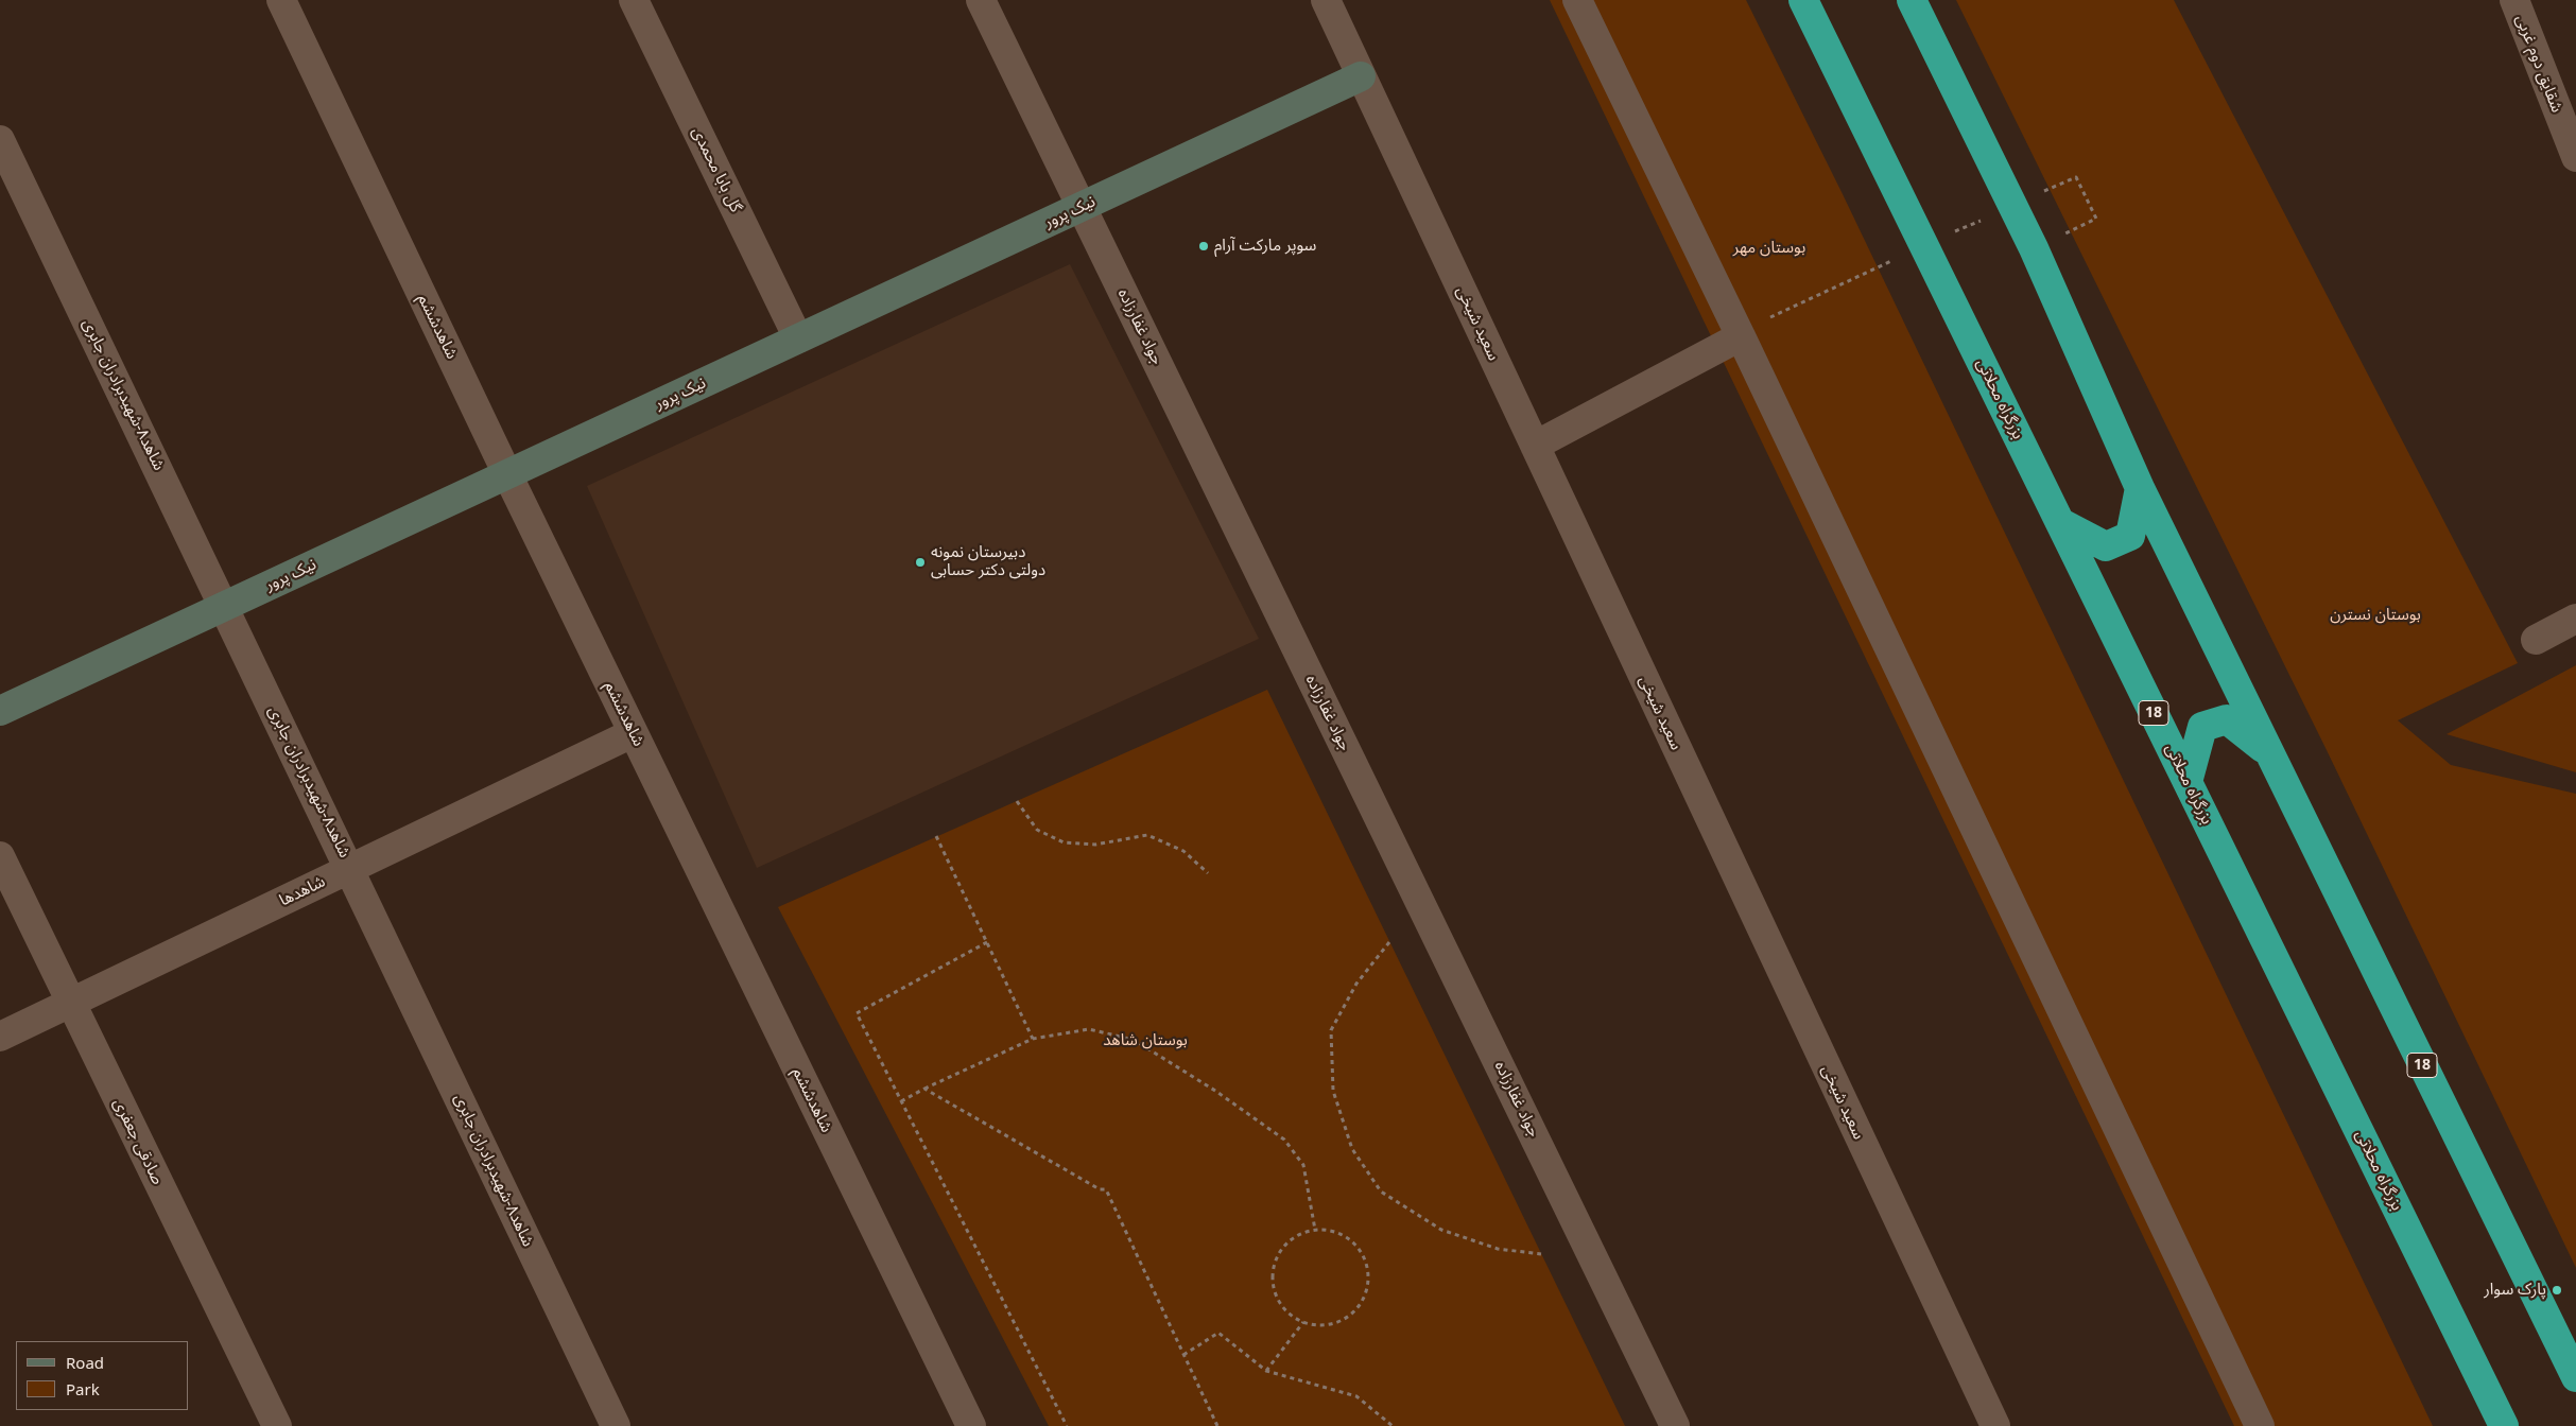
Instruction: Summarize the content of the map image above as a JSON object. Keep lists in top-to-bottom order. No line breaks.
{"streets":{"highway":["بزرگراه محلاتی","18"],"street":["شقایق دوم غربی","گل بابا محمدی","نیک پرور","سعید شیخی","شاهدششم","جواد غفارزاده","شاهد۸-شهیدبرادران جابری","شاهدها","صادقی جعفری"]},"crossings":[["گل بابا محمدی","نیک پرور"],["نیک پرور","سعید شیخی"],["نیک پرور","شاهدششم"],["نیک پرور","جواد غفارزاده"],["نیک پرور","شاهد۸-شهیدبرادران جابری"],["شاهدششم","شاهدها"],["شاهد۸-شهیدبرادران جابری","شاهدها"],["شاهدها","صادقی جعفری"]],"parks":["بوستان مهر","بوستان نسترن","بوستان شاهد"],"places":["سوپر مارکت آرام","دبیرستان نمونه دولتی دکتر حسابی","پارک سوار"],"legend":["Road","Park"]}
